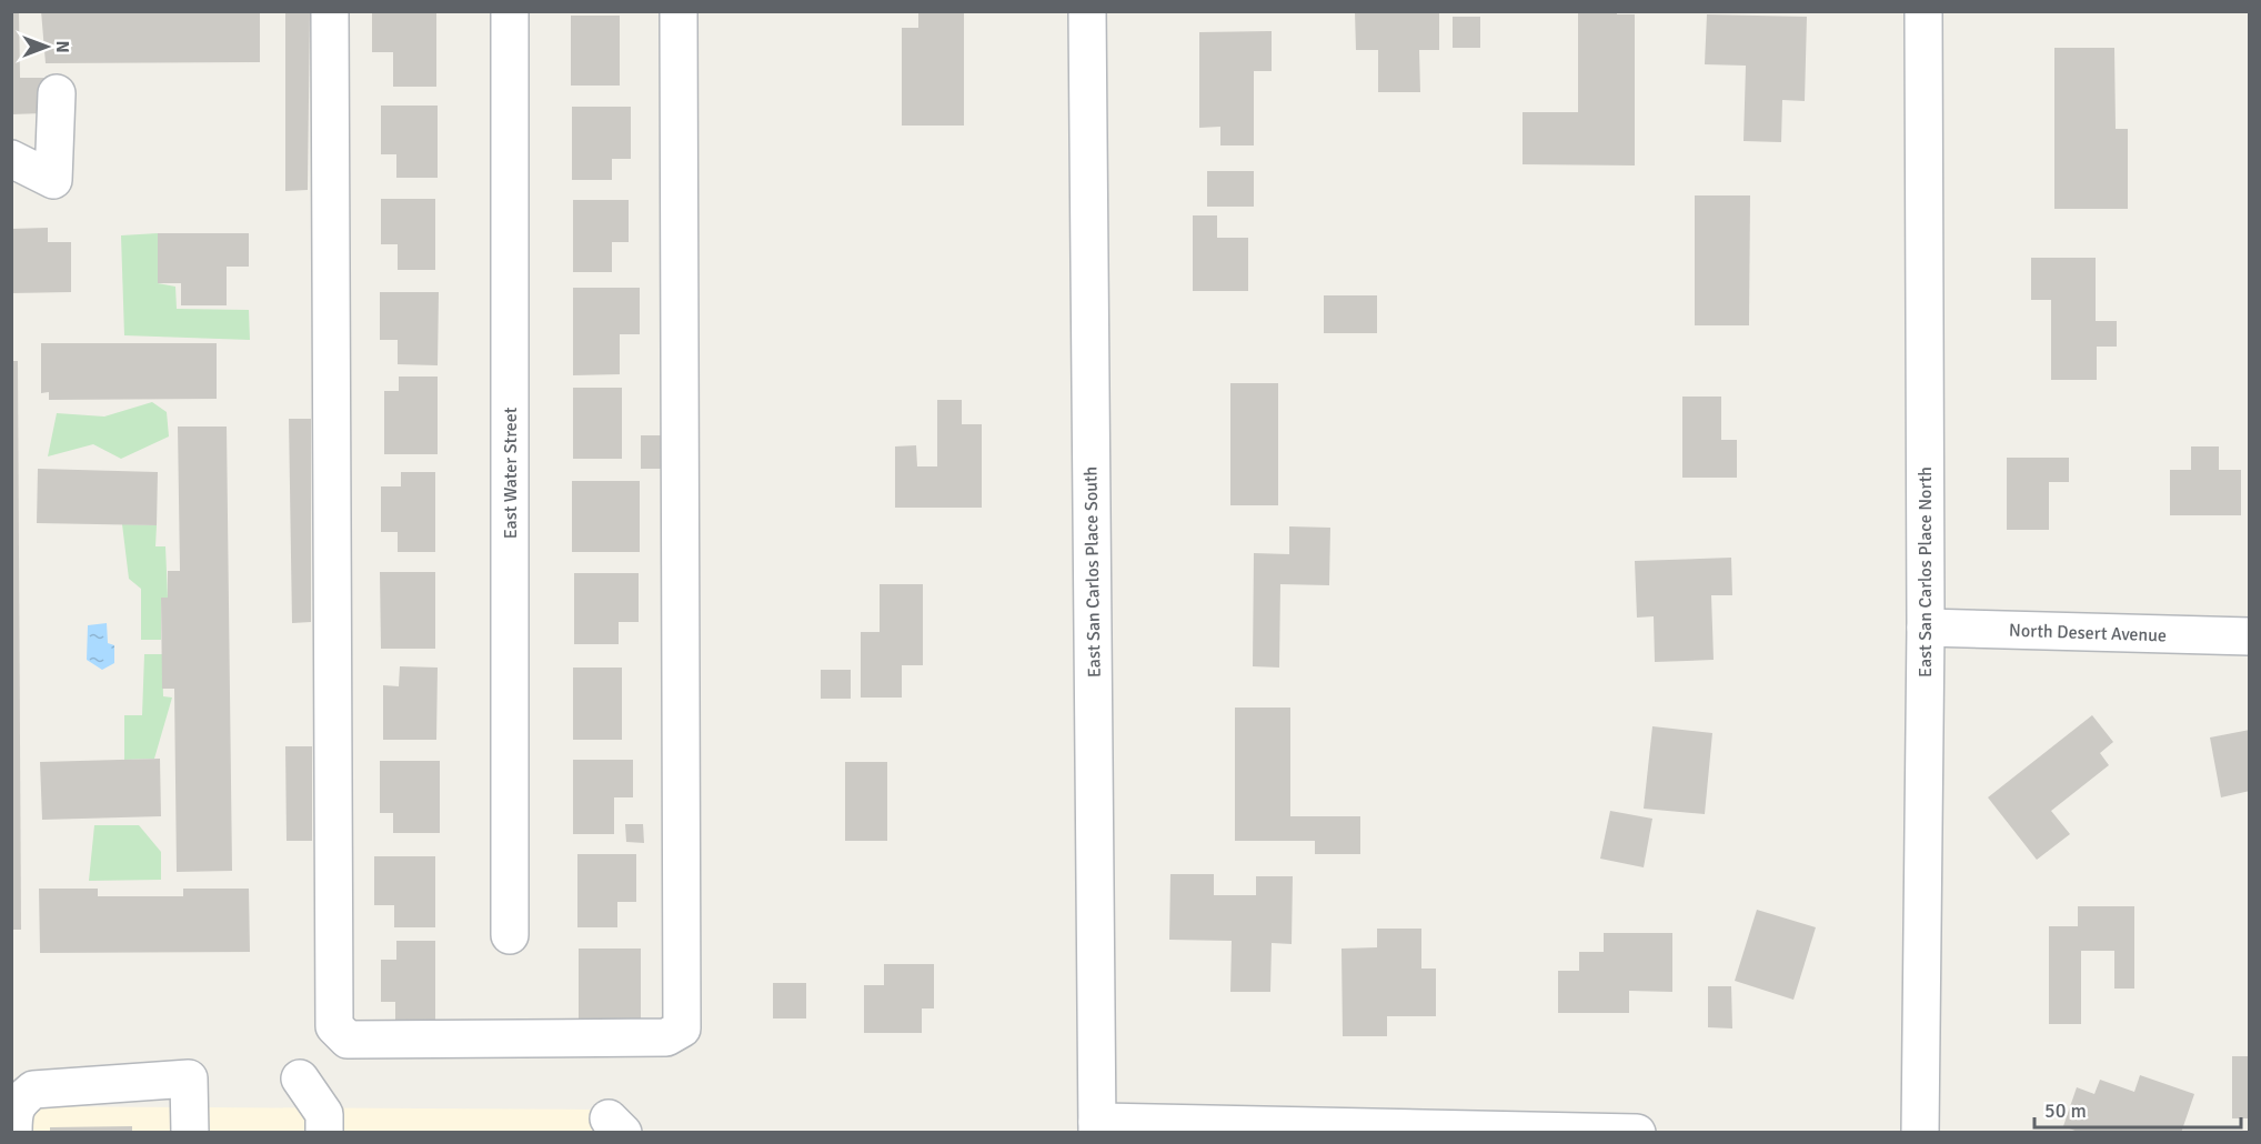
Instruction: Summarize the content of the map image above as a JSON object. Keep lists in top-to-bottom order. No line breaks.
{"streets":{"street":["East Water Street","East San Carlos Place South","East San Carlos Place North","North Desert Avenue"]},"crossings":[["East San Carlos Place North","North Desert Avenue"]],"scale_bar":"50 m","north":"right"}
